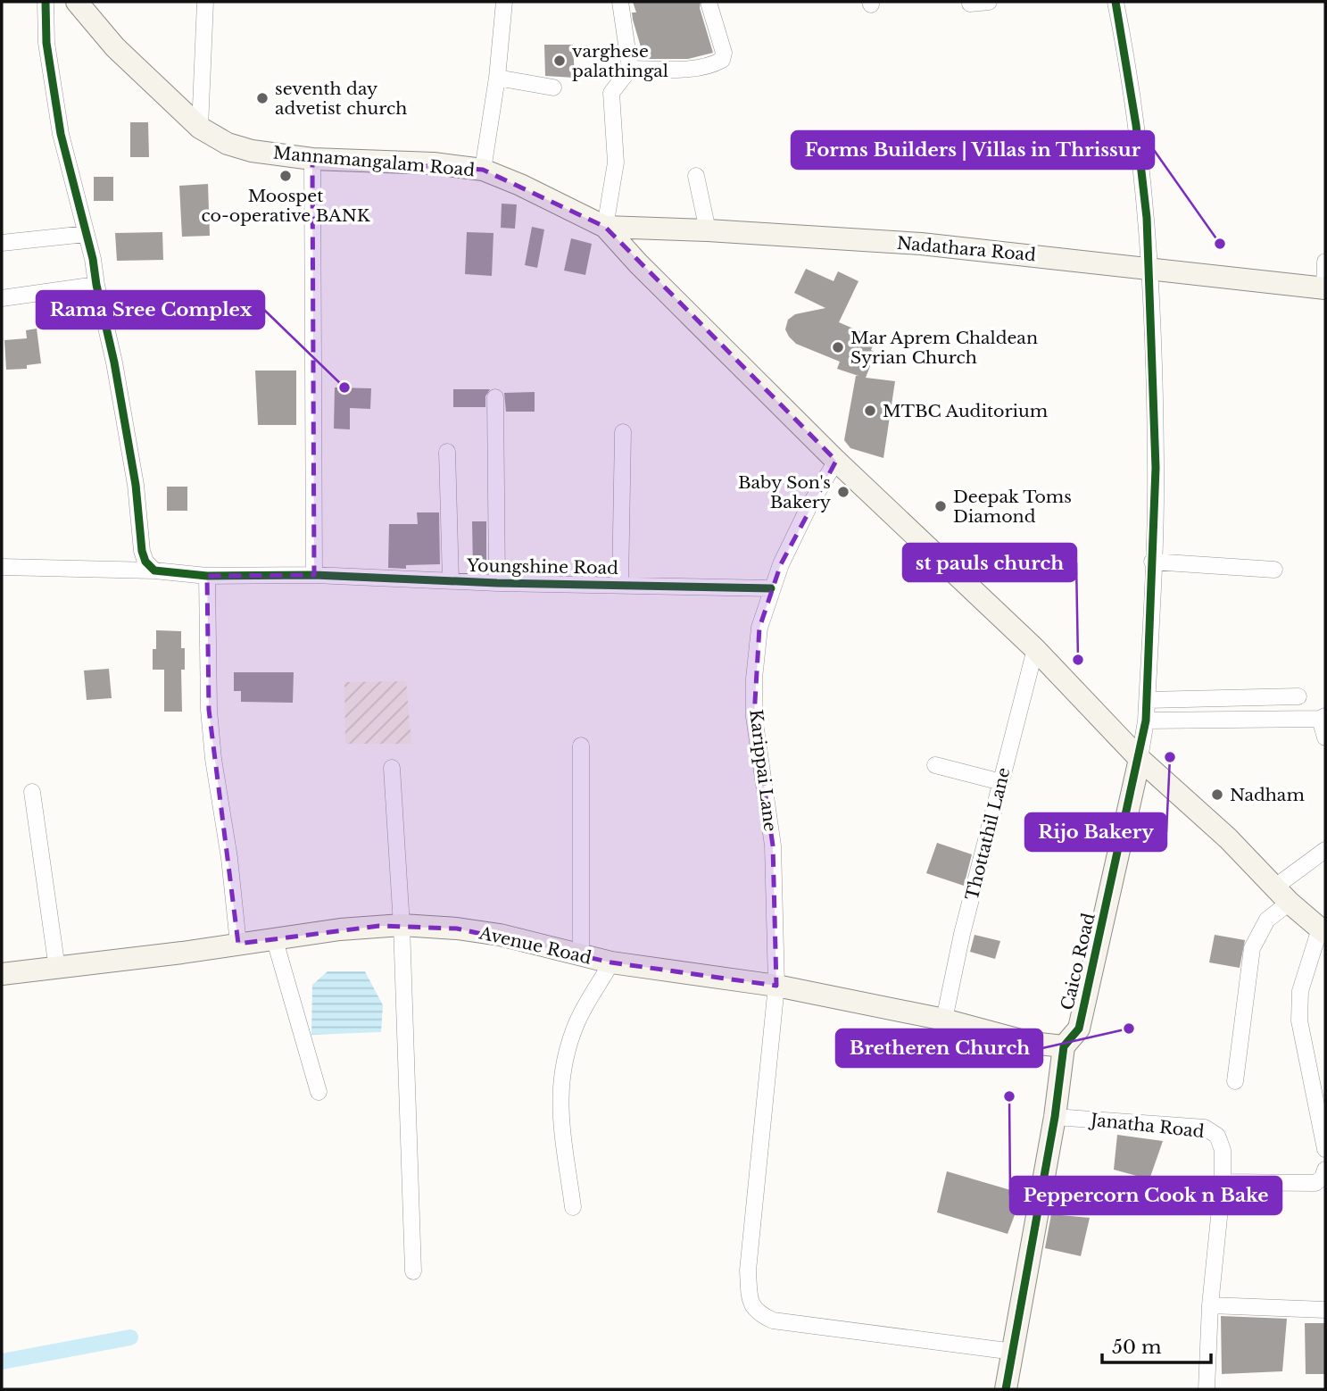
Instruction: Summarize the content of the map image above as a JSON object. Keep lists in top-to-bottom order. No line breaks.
{"streets":{"main road":["Mannamangalam Road","Nadathara Road","Avenue Road","Caico Road"],"street":["Youngshine Road","Karippai Lane","Thottathil Lane","Janatha Road"]},"crossings":[["Mannamangalam Road","Nadathara Road"],["Youngshine Road","Karippai Lane"],["Karippai Lane","Avenue Road"],["Karippai Lane","Caico Road"],["Thottathil Lane","Avenue Road"],["Avenue Road","Caico Road"],["Caico Road","Janatha Road"]],"places":["varghese palathingal","seventh day advetist church","Moospet co-operative BANK","Forms Builders | Villas in Thrissur","Mar Aprem Chaldean Syrian Church","Rama Sree Complex","MTBC Auditorium","Baby Son's Bakery","Deepak Toms Diamond","st pauls church","Rijo Bakery","Nadham","Bretheren Church","Peppercorn Cook n Bake"],"scale_bar":"50 m"}
